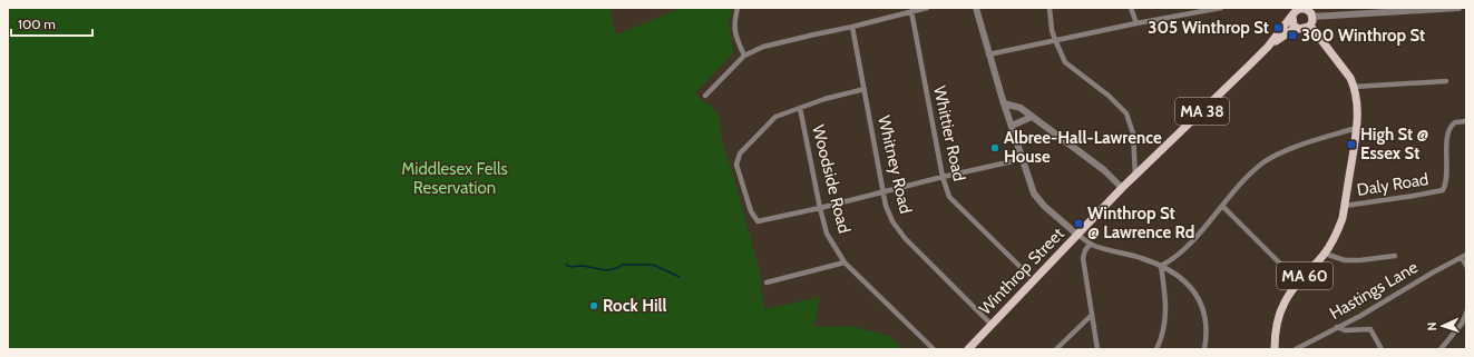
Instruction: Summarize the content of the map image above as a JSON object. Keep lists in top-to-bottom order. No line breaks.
{"streets":{"main road":["MA 38","Winthrop Street","MA 60"],"street":["Whittier Road","Whitney Road","Woodside Road","Daly Road","Hastings Lane"]},"crossings":[["MA 38","Winthrop Street"],["MA 38","MA 60"],["Whittier Road","Winthrop Street"],["Whitney Road","Winthrop Street"],["Daly Road","MA 60"],["Winthrop Street","MA 60"]],"parks":["Middlesex Fells Reservation"],"places":{"transit":["305 Winthrop St","300 Winthrop St","High St @ Essex St","Winthrop St @ Lawrence Rd"],"other":["Albree-Hall-Lawrence House","Rock Hill"]},"scale_bar":"100 m","north":"left"}
